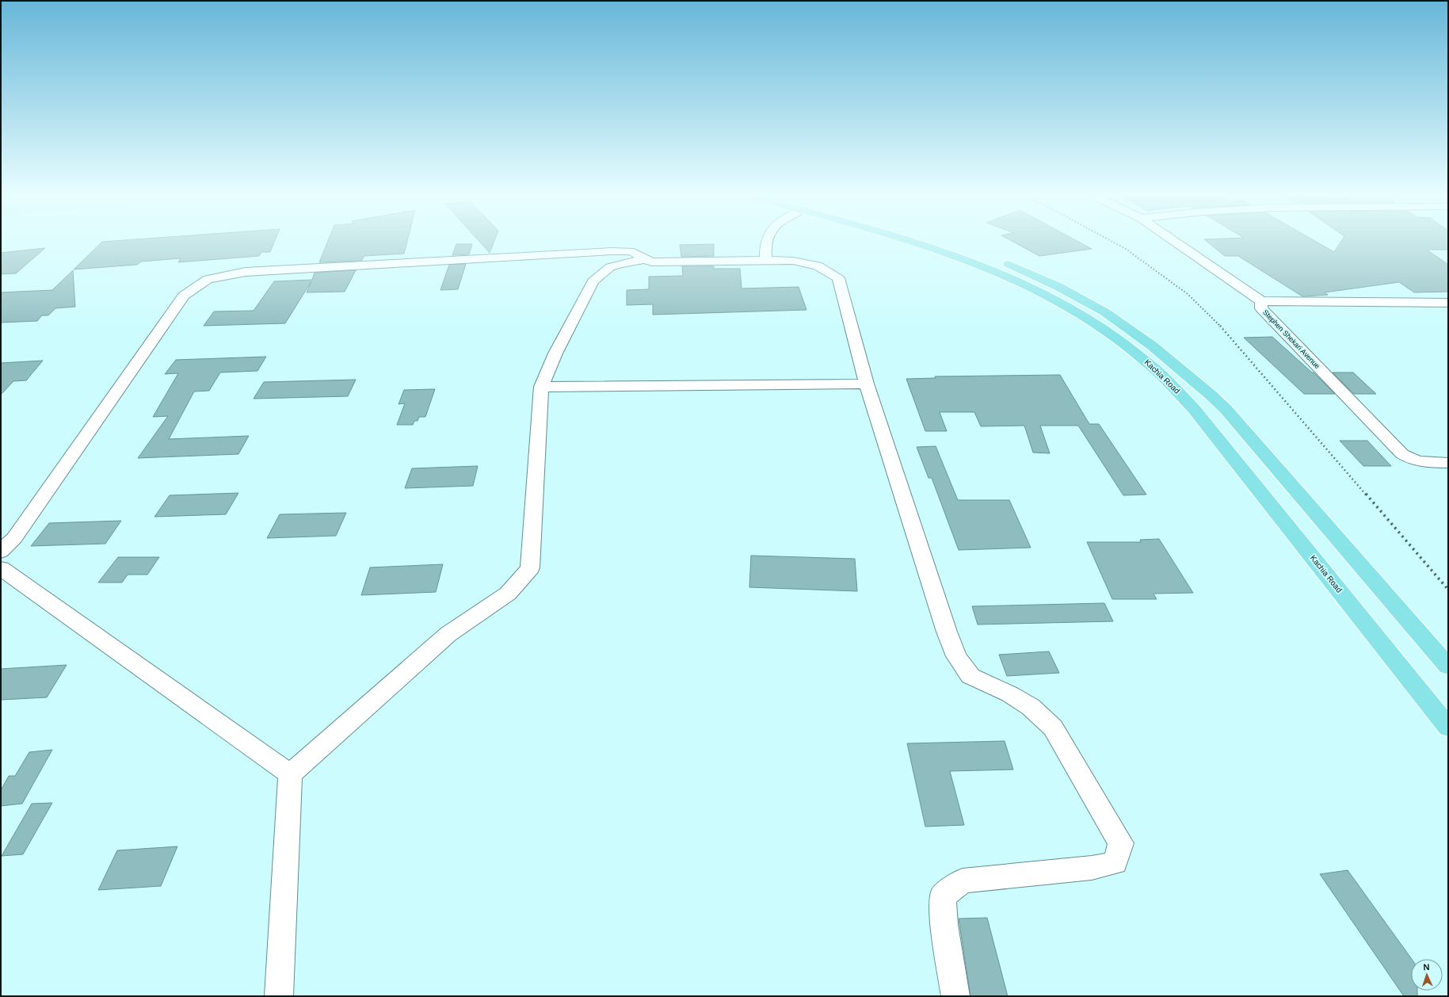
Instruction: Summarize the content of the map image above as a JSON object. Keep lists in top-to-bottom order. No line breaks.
{"streets":{"main road":["Kachia Road"],"street":["Stephen Shekari Avenue"]},"north":"top"}
